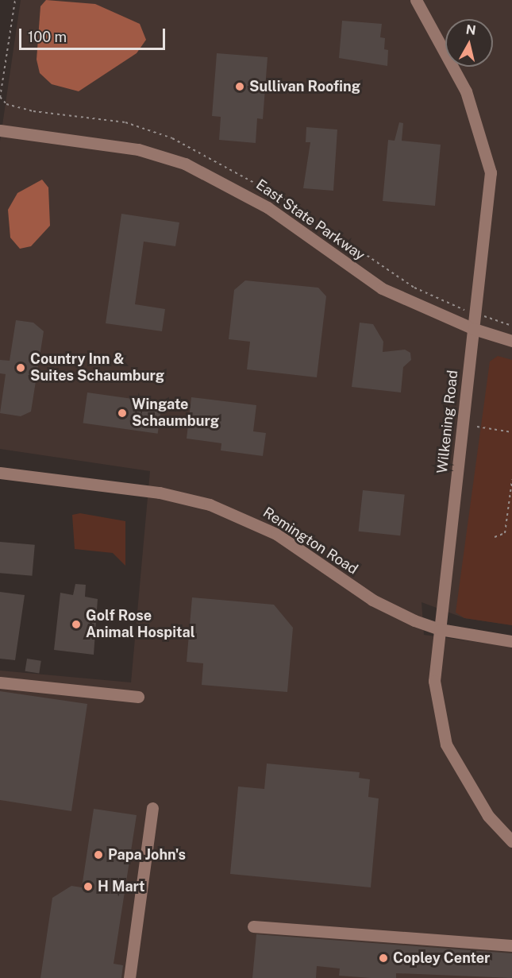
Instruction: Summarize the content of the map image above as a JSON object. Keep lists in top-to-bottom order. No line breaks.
{"streets":{"street":["East State Parkway","Wilkening Road","Remington Road"]},"crossings":[["East State Parkway","Wilkening Road"],["Wilkening Road","Remington Road"]],"places":["Sullivan Roofing","Country Inn & Suites Schaumburg","Wingate Schaumburg","Golf Rose Animal Hospital","Papa John's","H Mart","Copley Center"],"scale_bar":"100 m","north":"top"}
